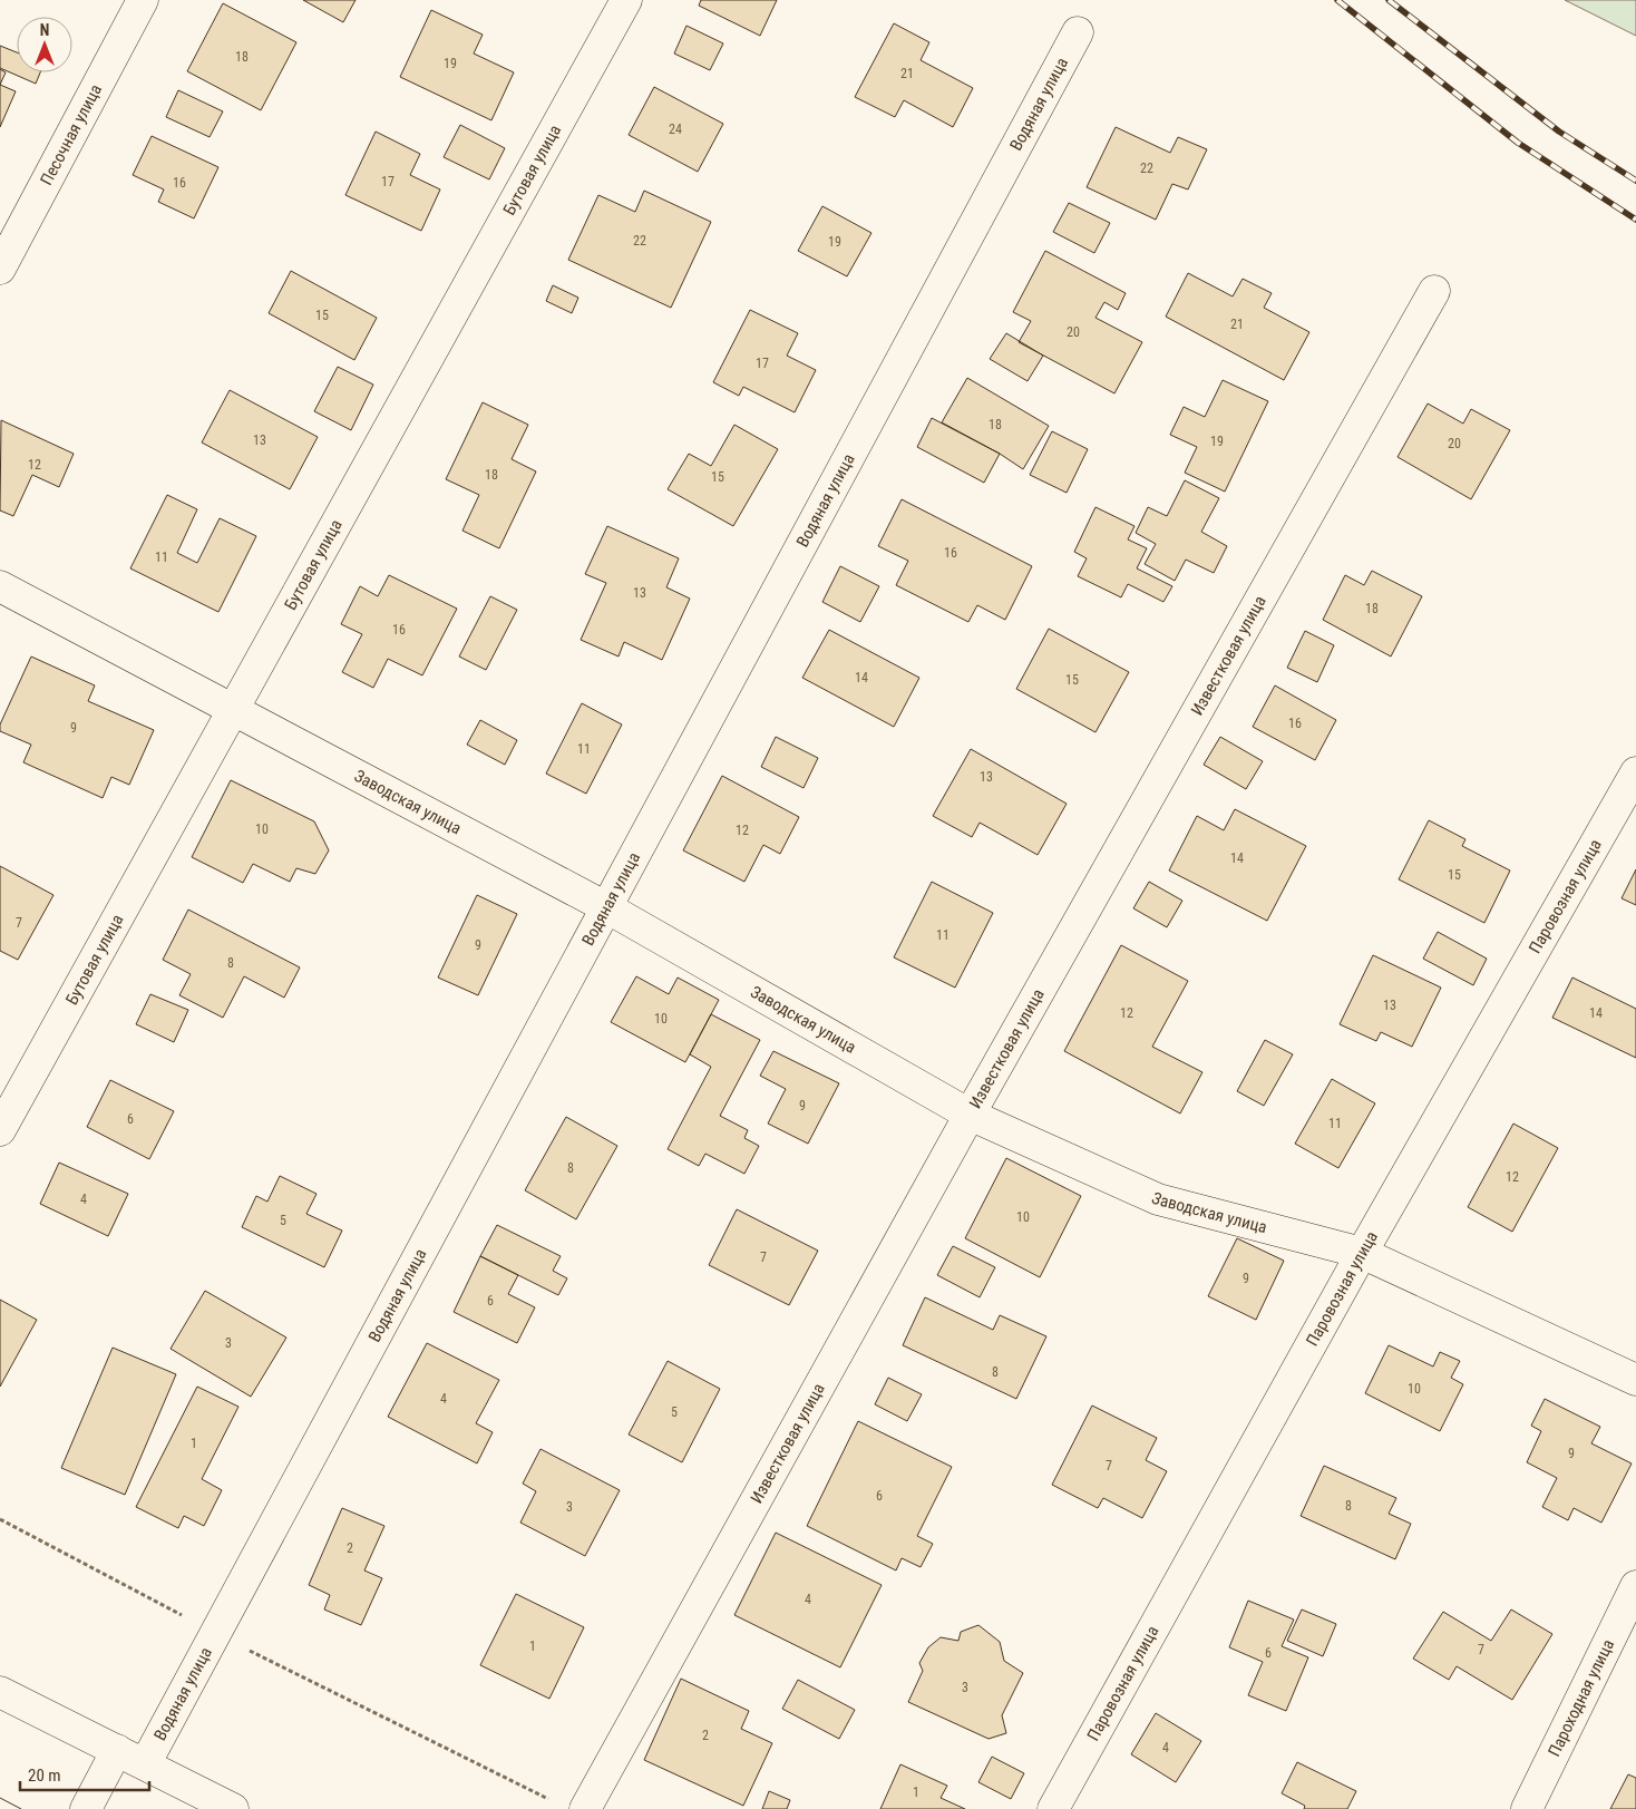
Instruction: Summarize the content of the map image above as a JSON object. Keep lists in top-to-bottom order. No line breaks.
{"streets":{"street":["Водяная улица","Песочная улица","Бутовая улица","Известковая улица","Заводская улица","Паровозная улица","Пароходная улица"]},"crossings":[["Водяная улица","Заводская улица"],["Бутовая улица","Заводская улица"],["Известковая улица","Заводская улица"],["Заводская улица","Паровозная улица"]],"house_numbers":["18","19","21","24","22","17","16","22","19","15","21","20","17","18","13","19","20","12","18","15","16","11","13","18","16","14","15","16","9","11","13","10","12","14","15","7","11","9","8","13","12","14","10","9","6","11","8","12","4","10","5","7","9","6","3","8","10","4","5","1","9","7","6","8","3","2","4","1","7","6","3","2","4","1"],"scale_bar":"20 m","north":"top"}
